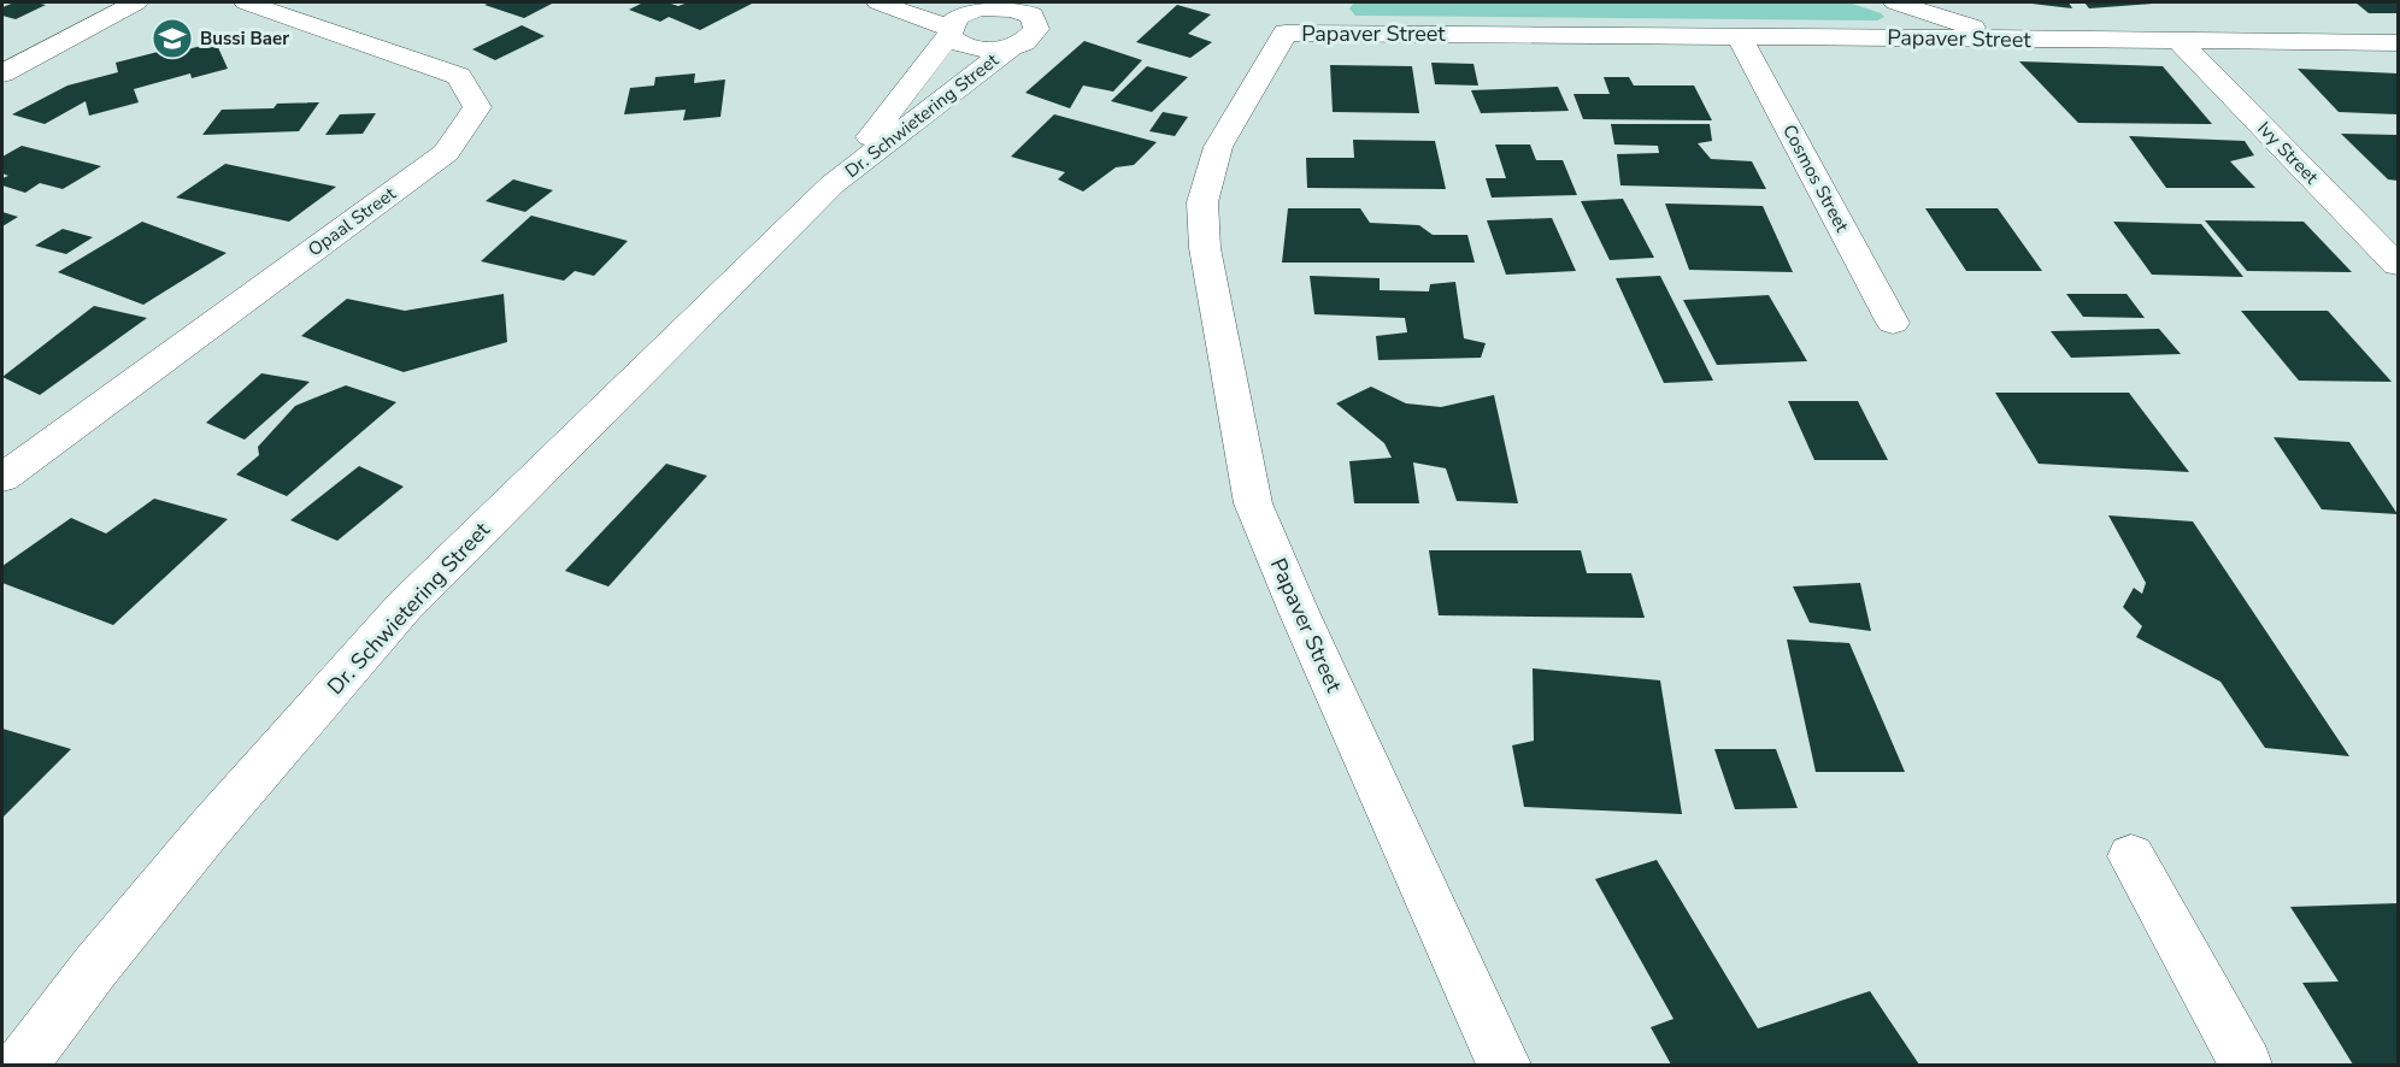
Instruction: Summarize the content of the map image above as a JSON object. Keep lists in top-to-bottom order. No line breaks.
{"streets":{"street":["Papaver Street","Dr. Schwietering Street","Ivy Street","Cosmos Street","Opaal Street"]},"crossings":[["Papaver Street","Ivy Street"],["Papaver Street","Cosmos Street"]],"places":{"school or university":["Bussi Baer"]}}
